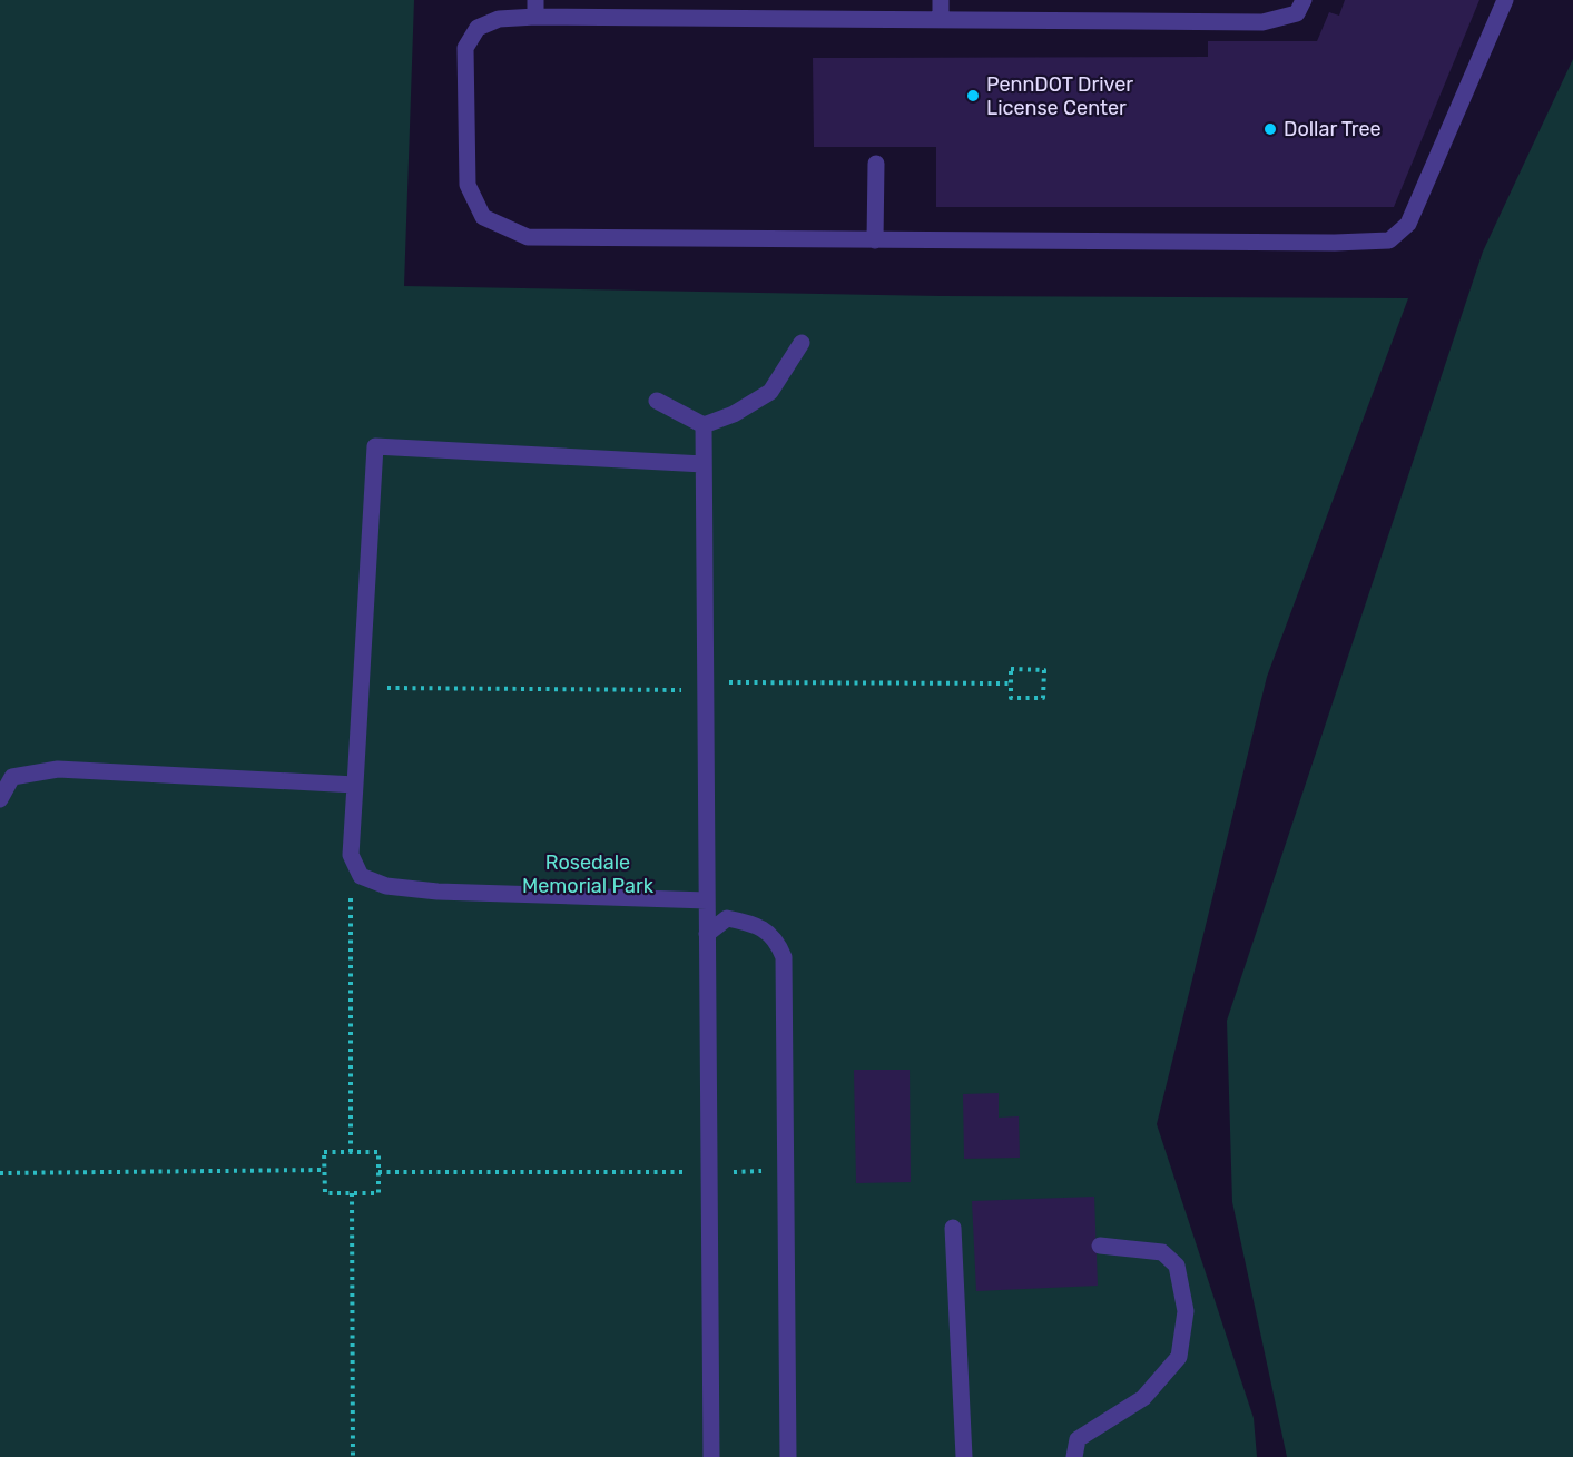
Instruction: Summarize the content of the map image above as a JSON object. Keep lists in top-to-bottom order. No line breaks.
{"parks":["Rosedale Memorial Park"],"places":["PennDOT Driver License Center","Dollar Tree"]}
